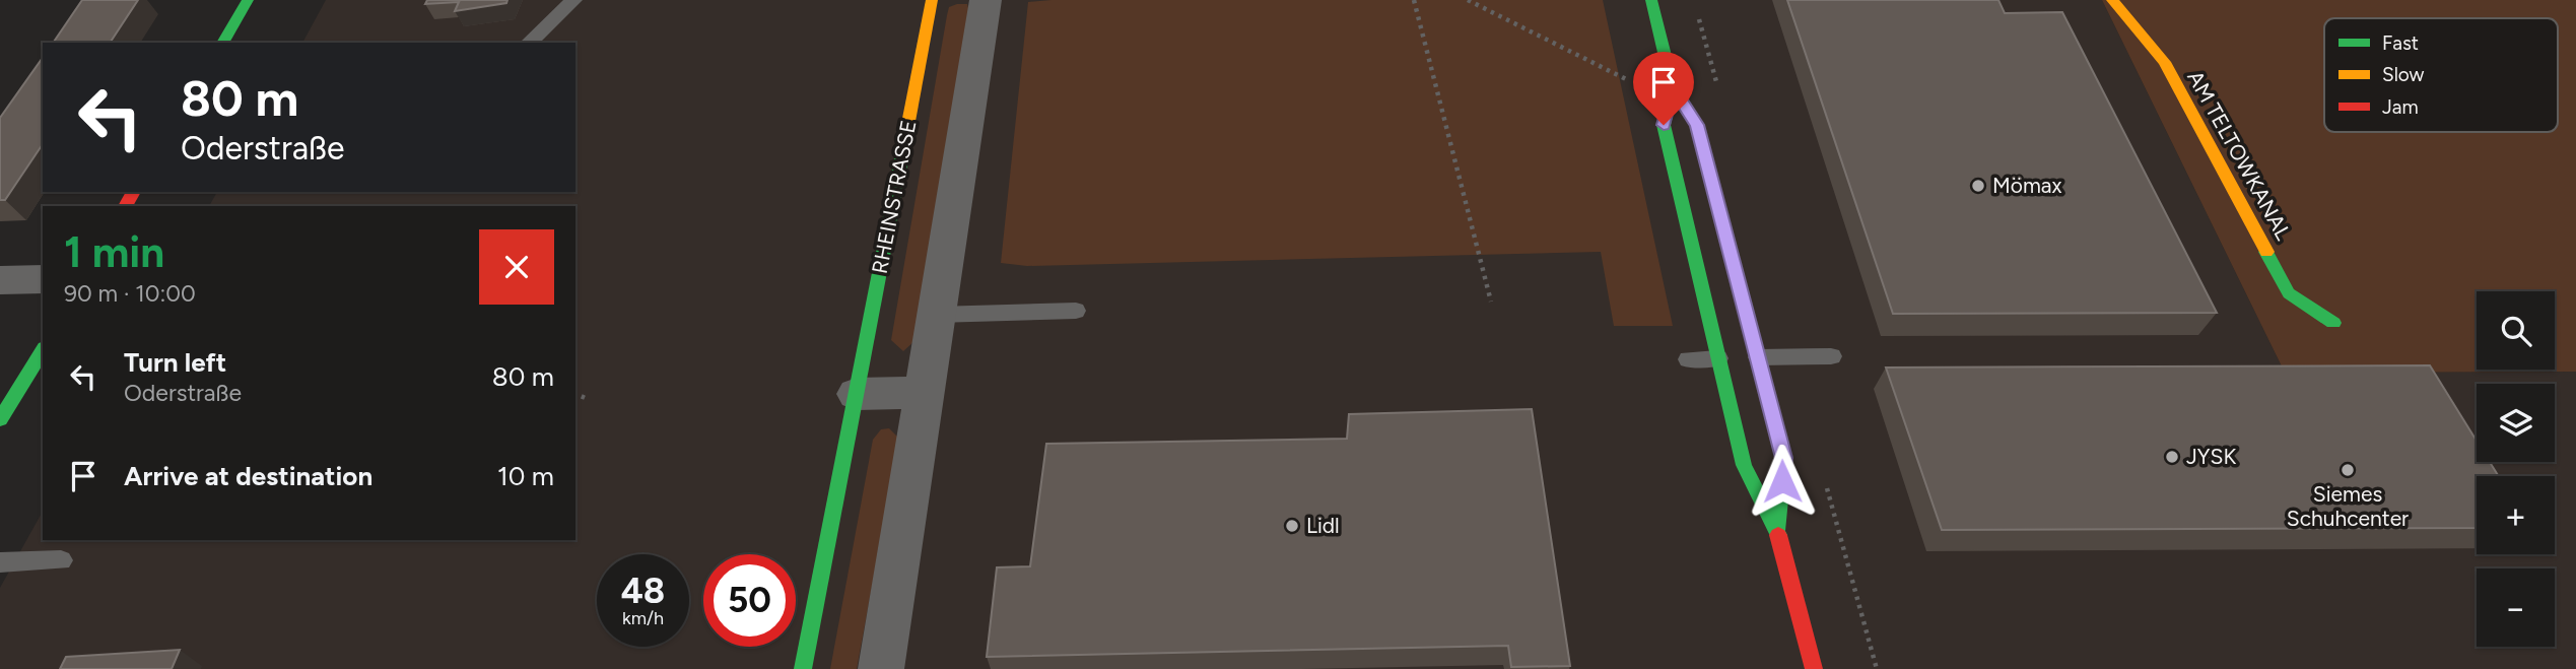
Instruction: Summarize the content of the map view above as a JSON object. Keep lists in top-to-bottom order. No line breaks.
{"streets":{"street":["AM TELTOWKANAL","RHEINSTRASSE"]},"places":["Mömax","JYSK","Siemes Schuhcenter","Lidl"],"legend":["Fast","Slow","Jam"],"page":{"turn":["80 m","Oderstraße"],"heading":["1 min","90 m · 10:00"],"map_buttons":["+","−"],"list":[{"name":"Turn left","note":"Oderstraße","value":"80 m"},{"name":"Arrive at destination","value":"10 m"}],"speed":"48 km/h","limit":"50"}}
